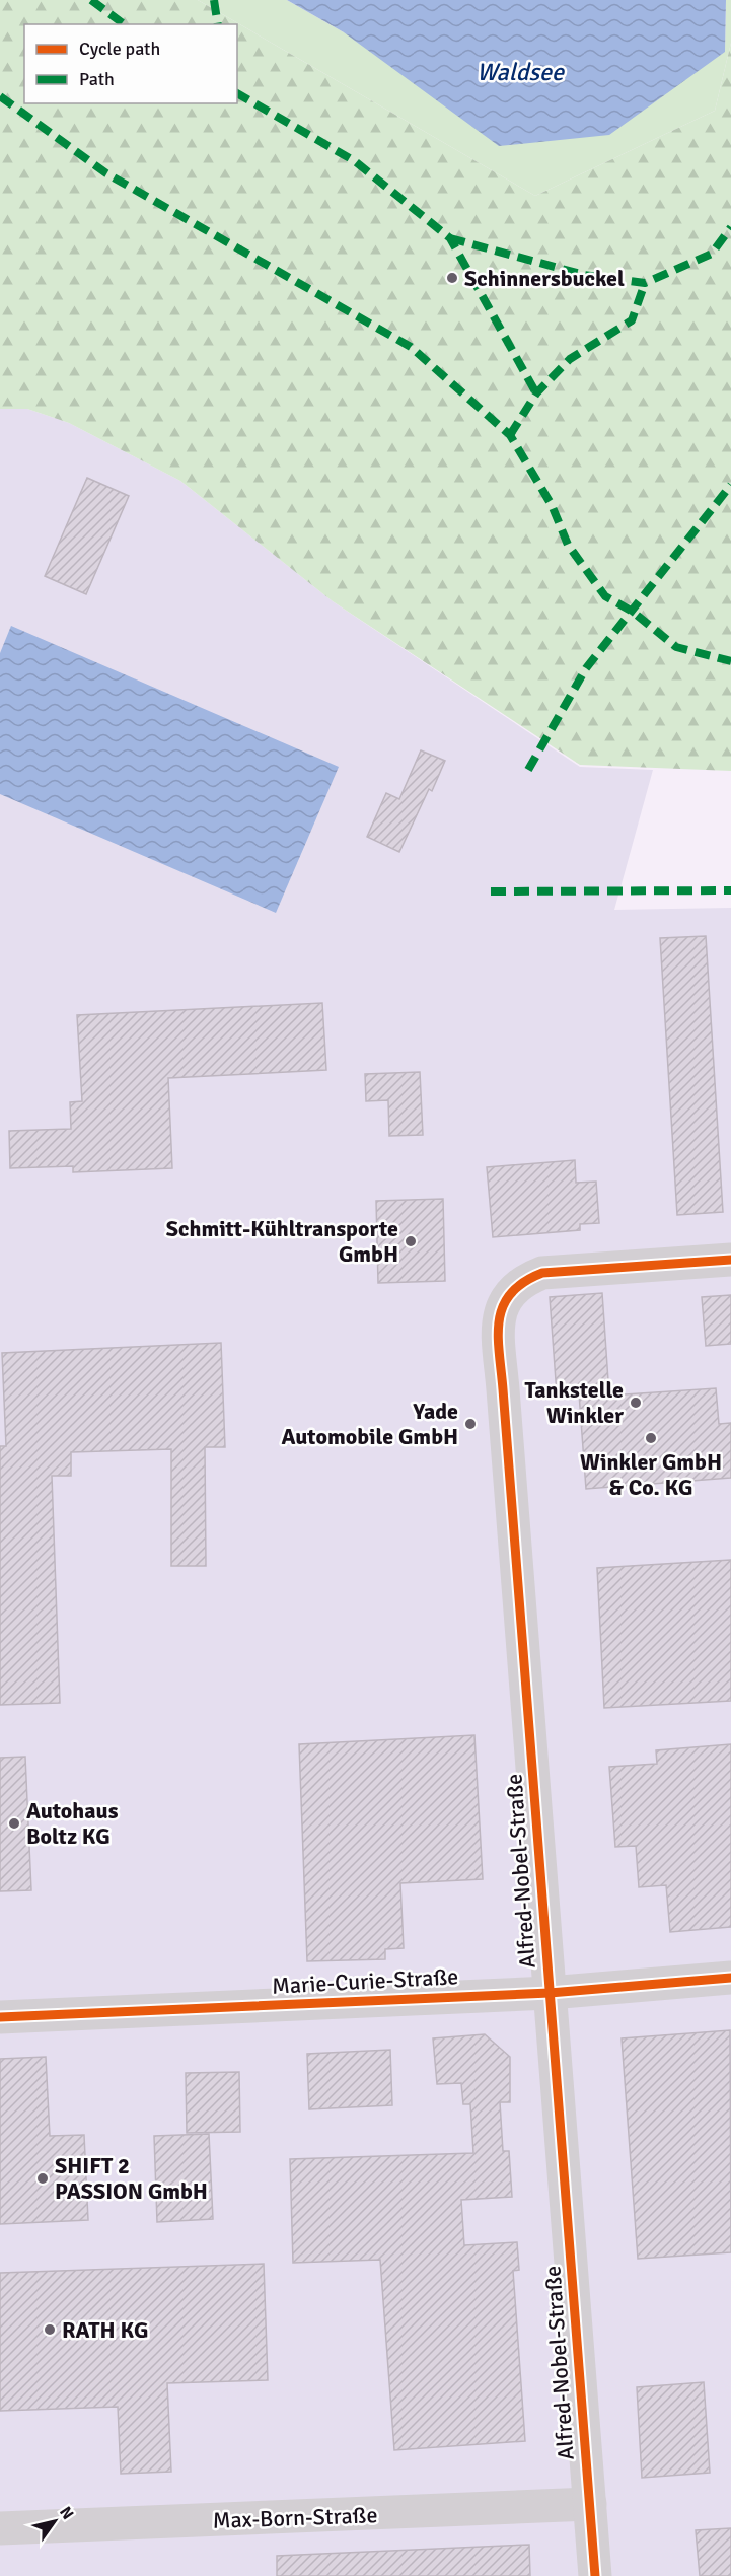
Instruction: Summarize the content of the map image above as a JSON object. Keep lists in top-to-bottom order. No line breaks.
{"streets":{"street":["Alfred-Nobel-Straße","Marie-Curie-Straße","Max-Born-Straße"]},"crossings":[["Alfred-Nobel-Straße","Marie-Curie-Straße"],["Alfred-Nobel-Straße","Max-Born-Straße"]],"water":["Waldsee"],"places":["Schinnersbuckel","Schmitt-Kühltransporte GmbH","Tankstelle Winkler","Yade Automobile GmbH","Winkler GmbH & Co. KG","Autohaus Boltz KG","SHIFT 2 PASSION GmbH","RATH KG"],"legend":["Cycle path","Path"],"north":"top right"}
